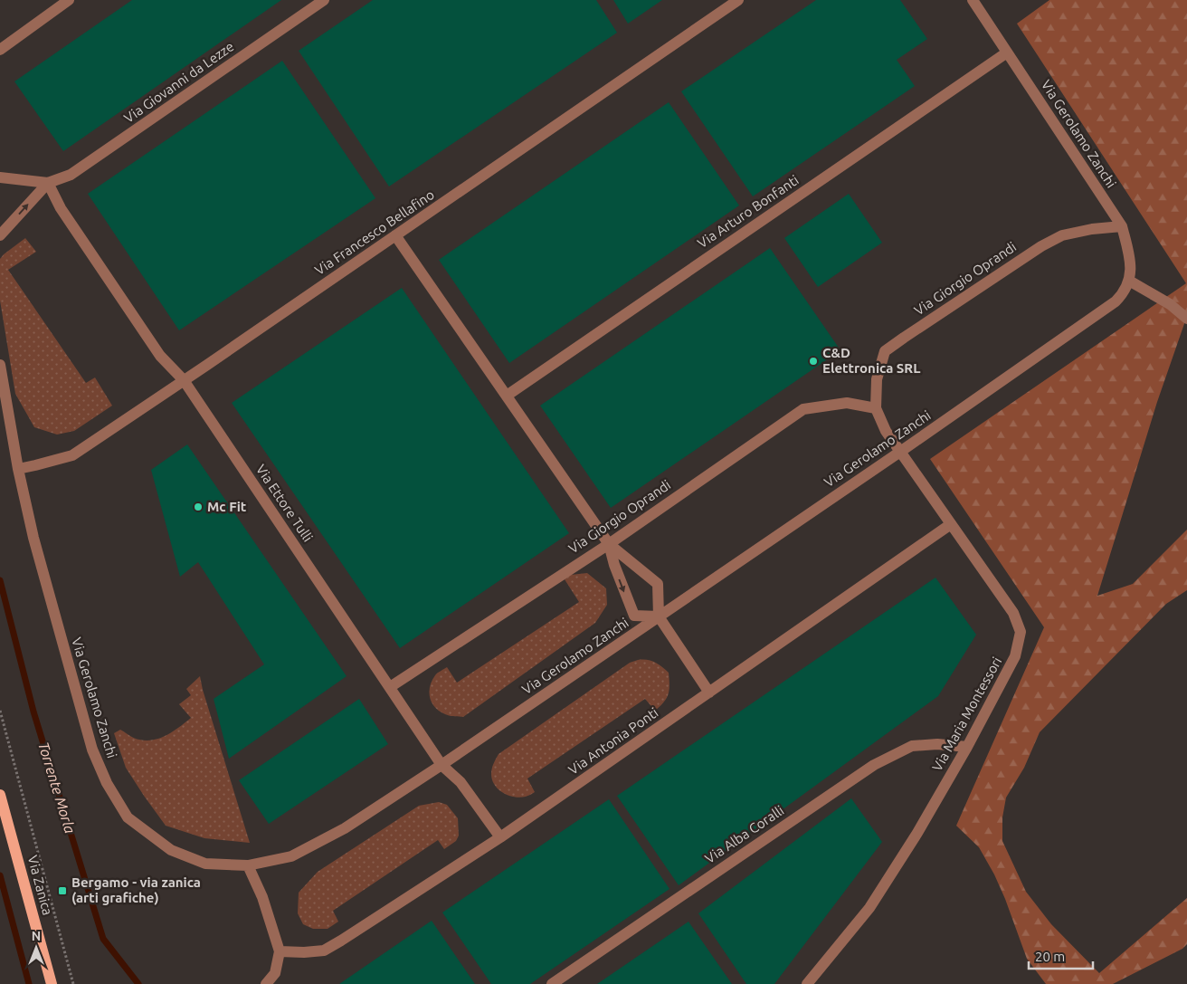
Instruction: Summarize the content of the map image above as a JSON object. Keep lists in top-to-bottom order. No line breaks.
{"streets":{"main road":["Via Zanica"],"street":["Via Giovanni da Lezze","Via Gerolamo Zanchi","Via Arturo Bonfanti","Via Francesco Bellafino","Via Giorgio Oprandi","Via Ettore Tulli","Via Maria Montessori","Via Antonia Ponti","Via Alba Coralli"]},"crossings":[["Via Giovanni da Lezze","Via Ettore Tulli"],["Via Gerolamo Zanchi","Via Arturo Bonfanti"],["Via Gerolamo Zanchi","Via Francesco Bellafino"],["Via Gerolamo Zanchi","Via Giorgio Oprandi"],["Via Gerolamo Zanchi","Via Ettore Tulli"],["Via Gerolamo Zanchi","Via Maria Montessori"],["Via Francesco Bellafino","Via Ettore Tulli"],["Via Giorgio Oprandi","Via Ettore Tulli"],["Via Giorgio Oprandi","Via Maria Montessori"],["Via Ettore Tulli","Via Antonia Ponti"],["Via Maria Montessori","Via Antonia Ponti"],["Via Maria Montessori","Via Alba Coralli"]],"water":["Torrente Morla"],"places":{"other":["C&D Elettronica SRL","Mc Fit"],"transit":["Bergamo - via zanica (arti grafiche)"]},"scale_bar":"20 m","north":"top"}
